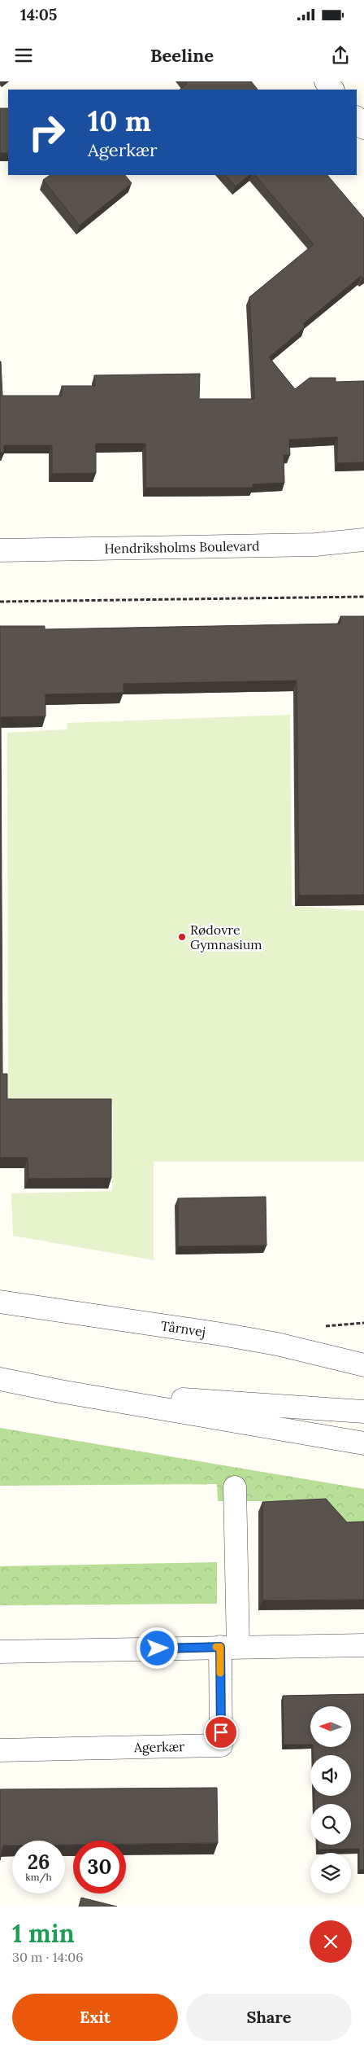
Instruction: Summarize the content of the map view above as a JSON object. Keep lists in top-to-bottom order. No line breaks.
{"streets":{"street":["Hendriksholms Boulevard","Tårnvej","Agerkær"]},"places":["Rødovre Gymnasium"],"north":"left","page":{"status":"14:05","header":"Beeline","turn":["10 m","Agerkær"],"speed":"26 km/h","limit":"30","heading":["1 min","30 m · 14:06"],"buttons":["Exit","Share"]}}
